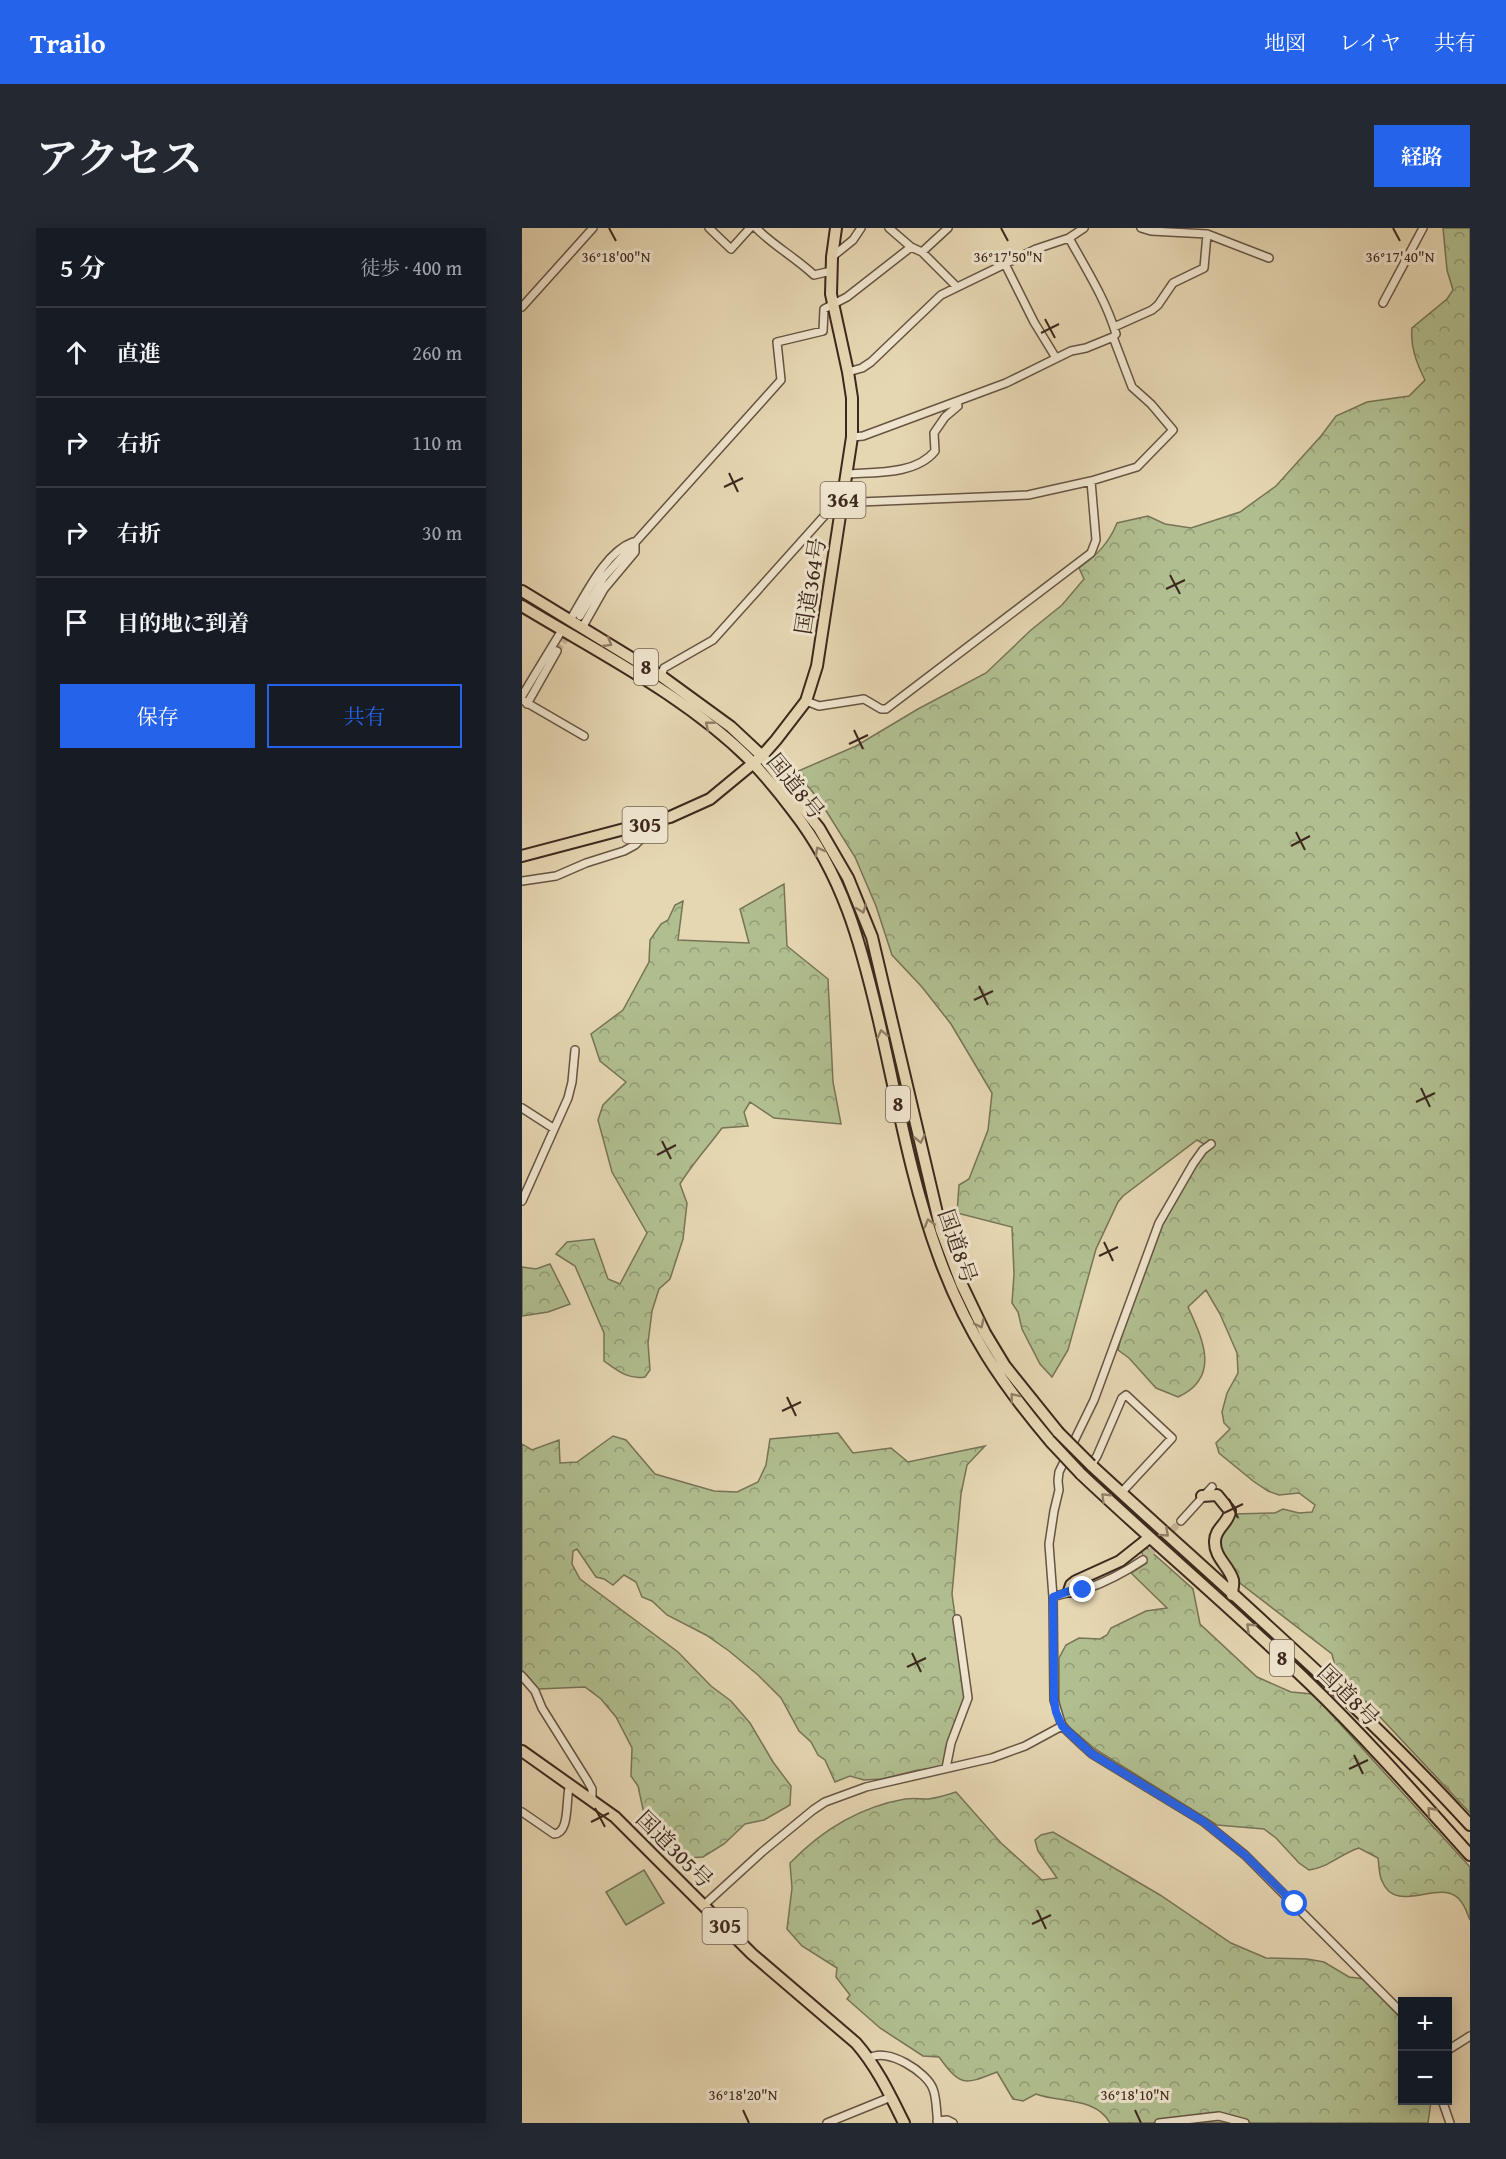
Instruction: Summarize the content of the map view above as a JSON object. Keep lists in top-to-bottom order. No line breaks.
{"streets":{"highway":["364","国道364号","8","国道8号","305","国道305号"]},"crossings":[["国道364号","国道8号"],["国道364号","305"],["国道8号","305"]],"page":{"header":"Trailo","nav":["地図","レイヤ","共有"],"title":"アクセス","buttons":["経路",["保存","共有"]],"heading":["5 分","徒歩 · 400 m"],"list":[["直進","260 m"],["右折","110 m"],["右折","30 m"],"目的地に到着"],"map_buttons":["+","−"]},"coordinates":["36°17'50\"N","36°18'00\"N","36°17'40\"N","36°18'20\"N","36°18'10\"N"]}
